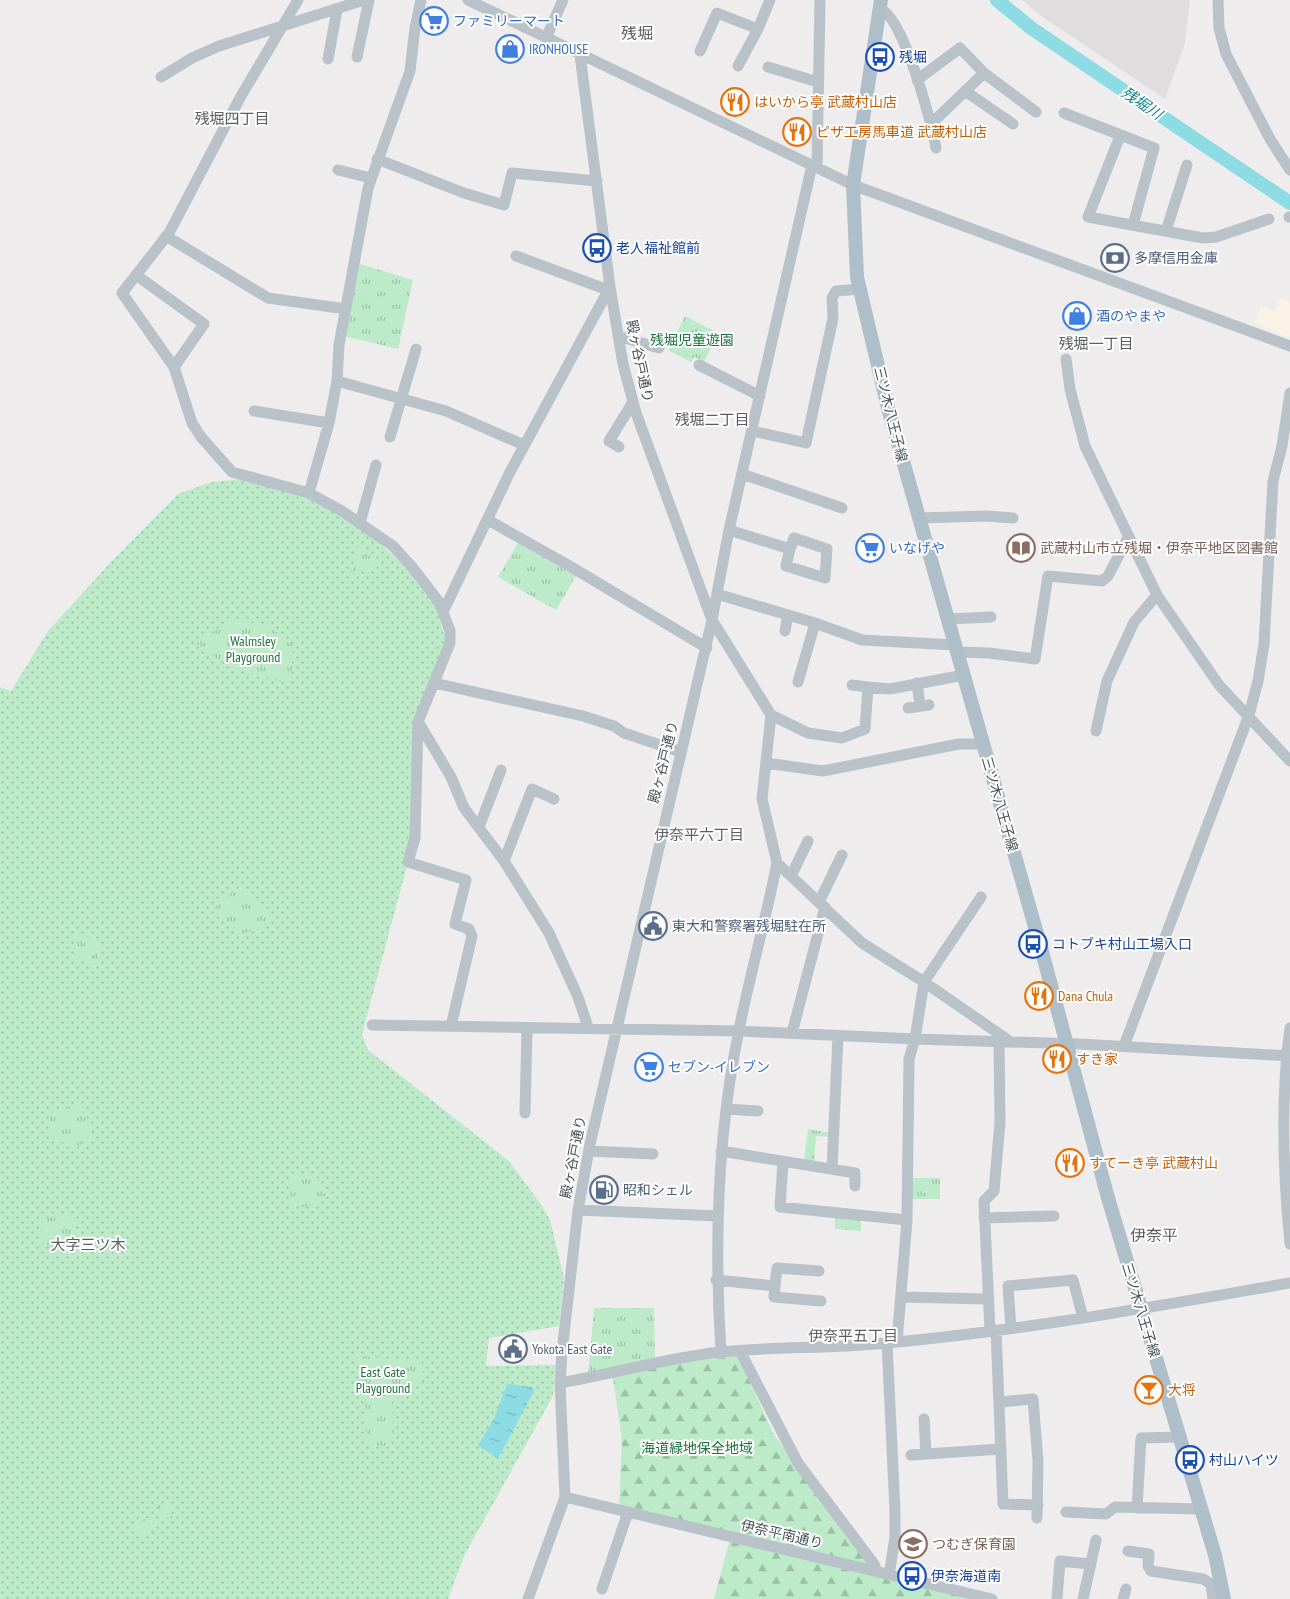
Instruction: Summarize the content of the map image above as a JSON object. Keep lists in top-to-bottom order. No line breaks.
{"streets":{"main road":["三ツ木八王子線"],"street":["殿ヶ谷戸通り","伊奈平南通り"]},"crossings":[["殿ヶ谷戸通り","伊奈平南通り"]],"districts":["残堀","残堀四丁目","残堀一丁目","残堀二丁目","伊奈平六丁目","伊奈平","大字三ツ木","伊奈平五丁目"],"water":["残堀川"],"parks":["残堀児童遊園","Walmsley Playground","East Gate Playground","海道緑地保全地域"],"places":{"supermarket":["ファミリーマート","いなげや","セブン-イレブン"],"shop":["IRONHOUSE","酒のやまや"],"bus stop":["残堀","老人福祉館前","コトブキ村山工場入口","村山ハイツ","伊奈海道南"],"restaurant":["はいから亭 武蔵村山店","ピザ工房馬車道 武蔵村山店","Dana Chula","すき家","すてーき亭 武蔵村山"],"bank":["多摩信用金庫"],"library":["武蔵村山市立残堀・伊奈平地区図書館"],"public building":["東大和警察署残堀駐在所","Yokota East Gate"],"fuel station":["昭和シェル"],"bar":["大将"],"school or university":["つむぎ保育園"]}}
